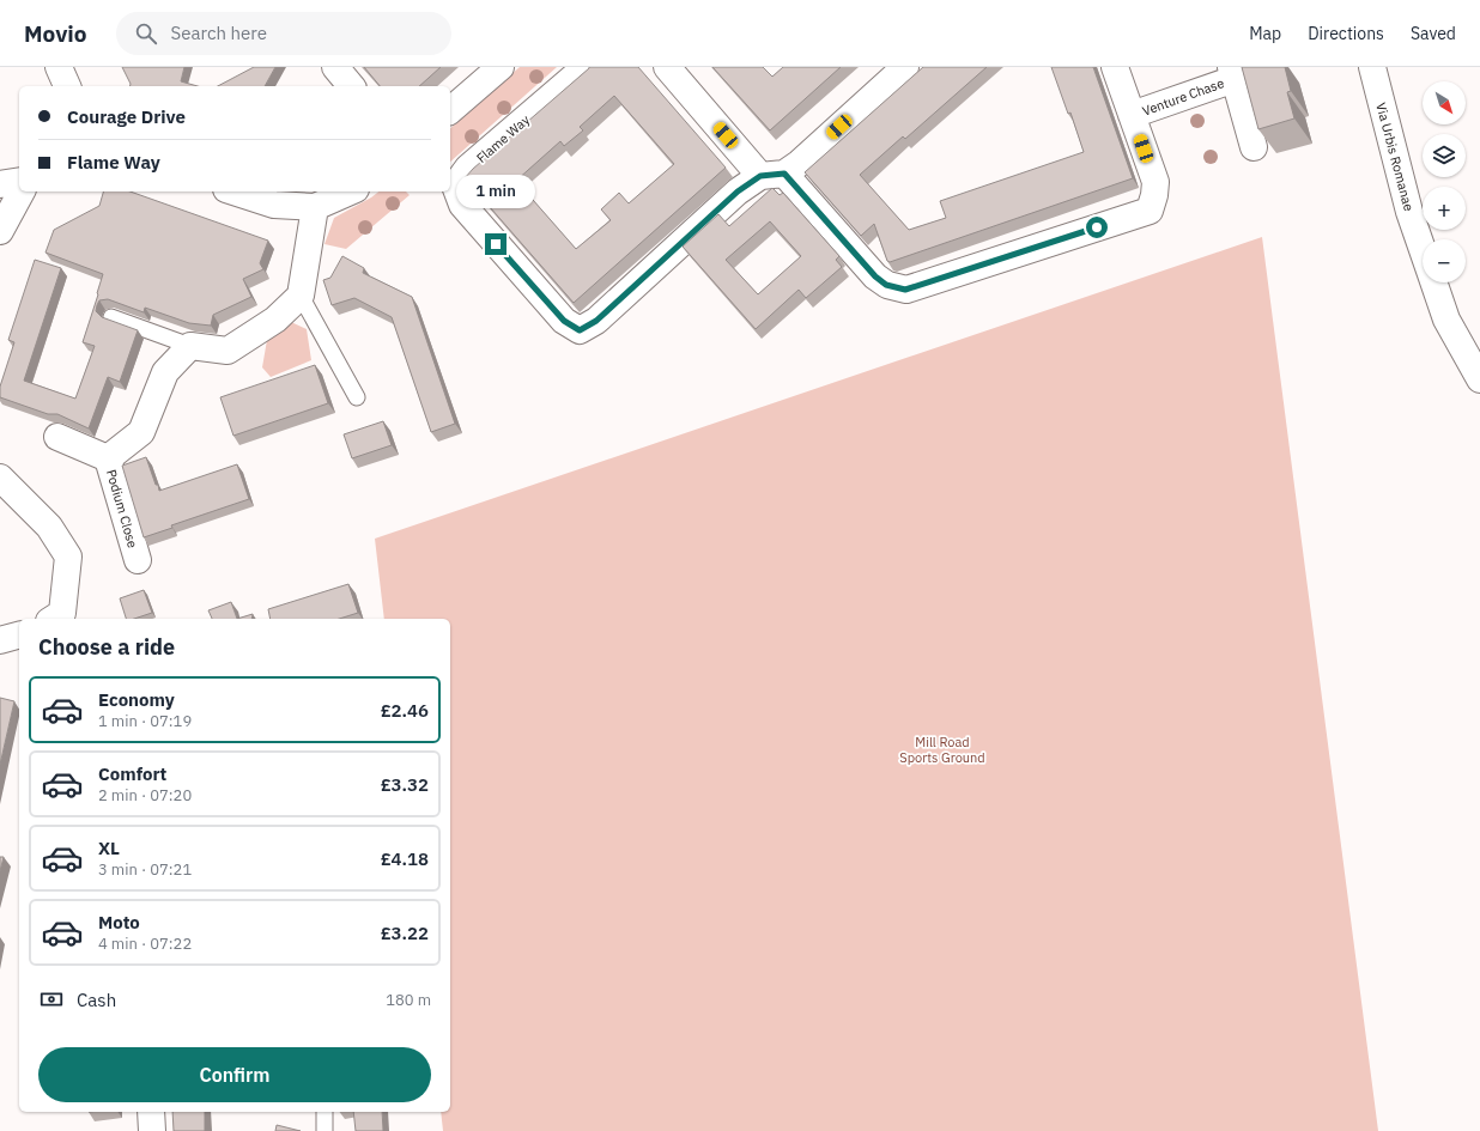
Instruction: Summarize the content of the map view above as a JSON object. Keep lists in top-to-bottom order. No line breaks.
{"streets":{"street":["Venture Chase","Flame Way","Via Urbis Romanae","Podium Close"]},"parks":["Mill Road Sports Ground"],"north":"bottom right","page":{"header":"Movio","search":"Search here","nav":["Map","Directions","Saved"],"map_buttons":["+","−"],"banner":["Courage Drive","Flame Way"],"bubble":"1 min","heading":"Choose a ride","list":[{"name":"Economy","note":"1 min · 07:19","value":"£2.46"},{"name":"Comfort","note":"2 min · 07:20","value":"£3.32"},{"name":"XL","note":"3 min · 07:21","value":"£4.18"},{"name":"Moto","note":"4 min · 07:22","value":"£3.22"}],"pay":["Cash","180 m"],"buttons":"Confirm"}}
